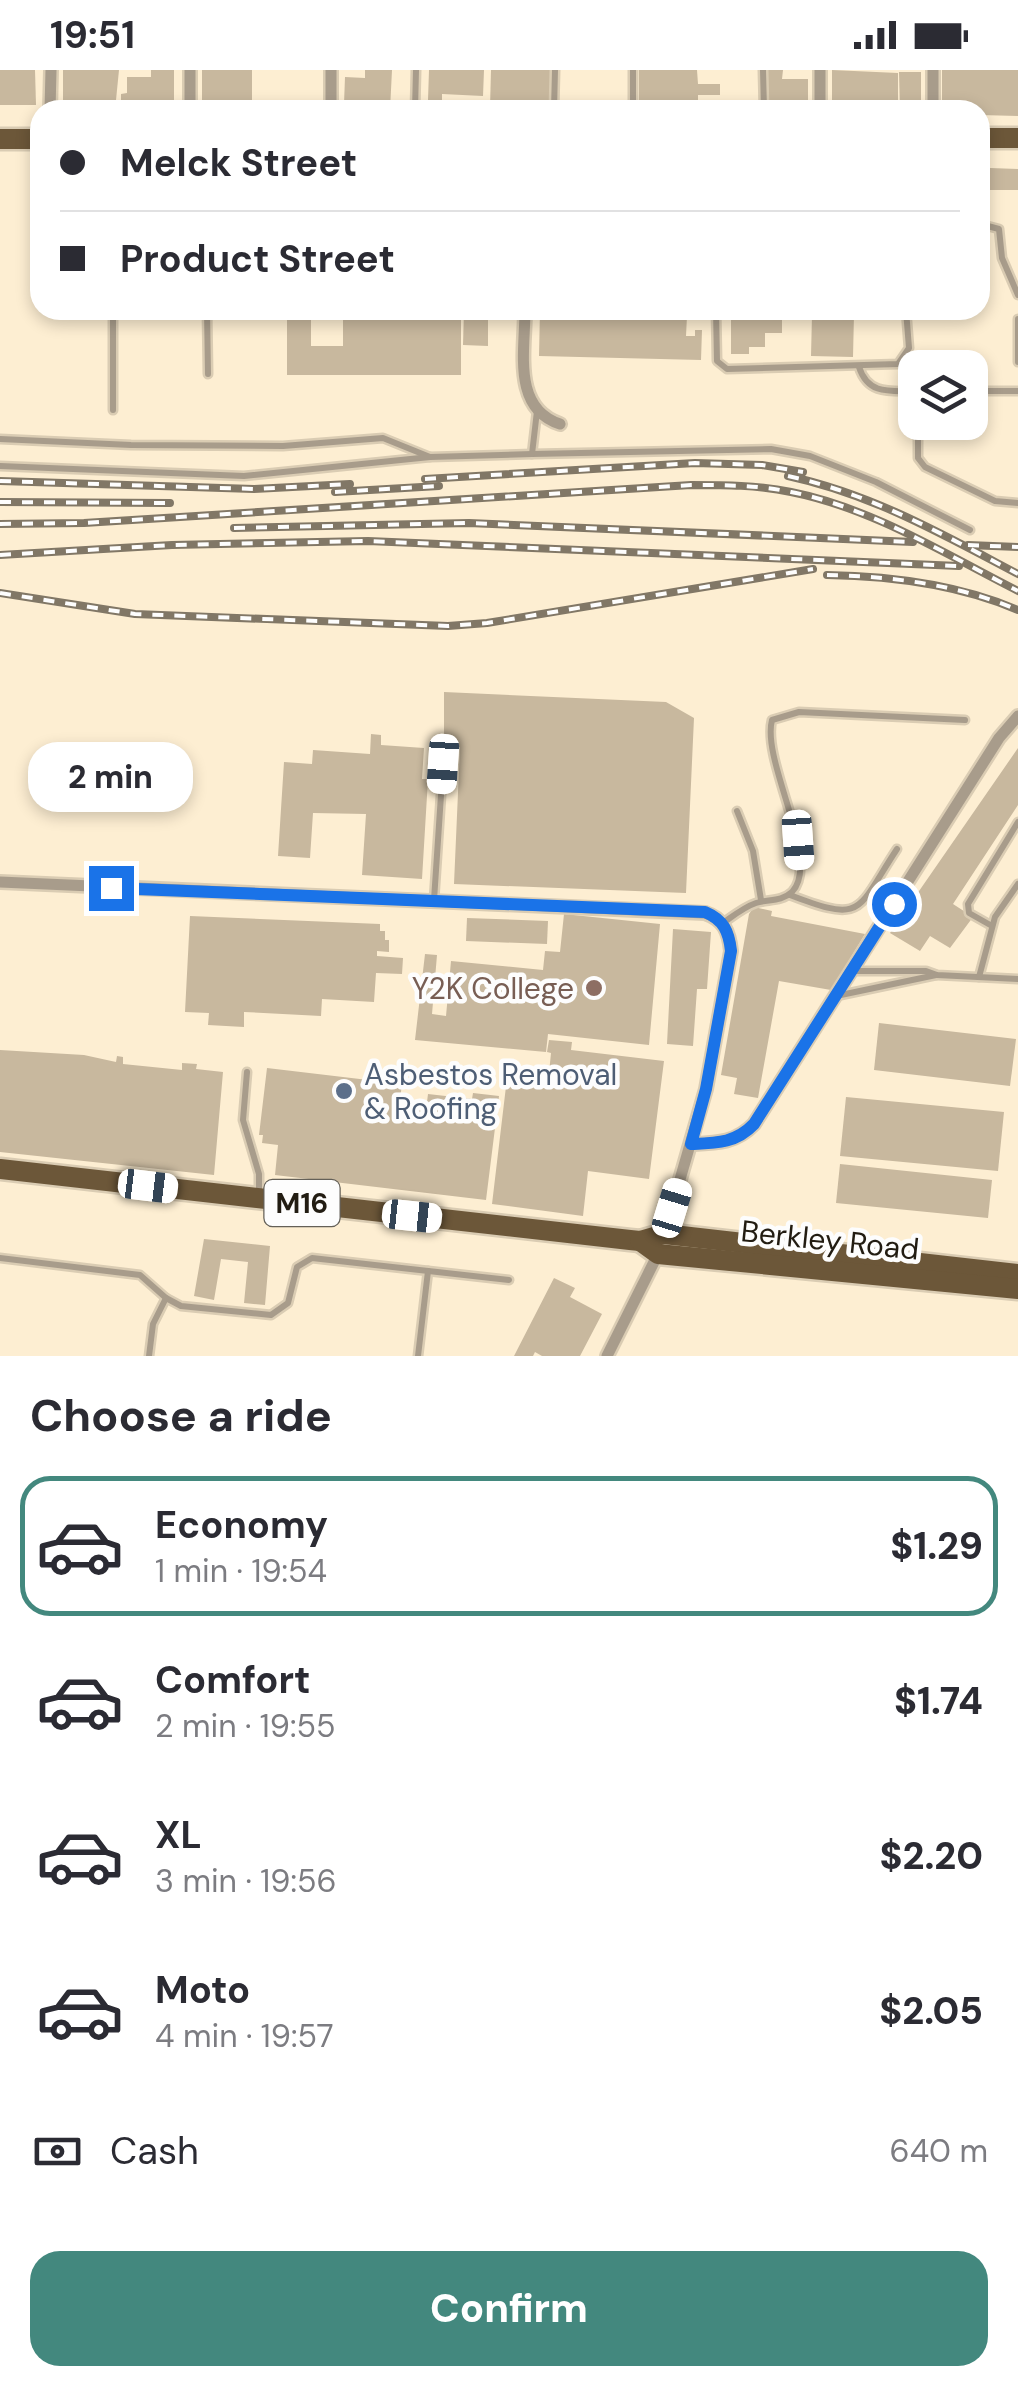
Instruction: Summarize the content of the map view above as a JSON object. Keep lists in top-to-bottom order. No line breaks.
{"streets":{"main road":["M16","Berkley Road"]},"places":["Y2K College","Asbestos Removal & Roofing"],"page":{"status":"19:51","banner":["Melck Street","Product Street"],"bubble":"2 min","heading":"Choose a ride","list":[{"name":"Economy","note":"1 min · 19:54","value":"$1.29"},{"name":"Comfort","note":"2 min · 19:55","value":"$1.74"},{"name":"XL","note":"3 min · 19:56","value":"$2.20"},{"name":"Moto","note":"4 min · 19:57","value":"$2.05"}],"pay":["Cash","640 m"],"buttons":"Confirm"}}
